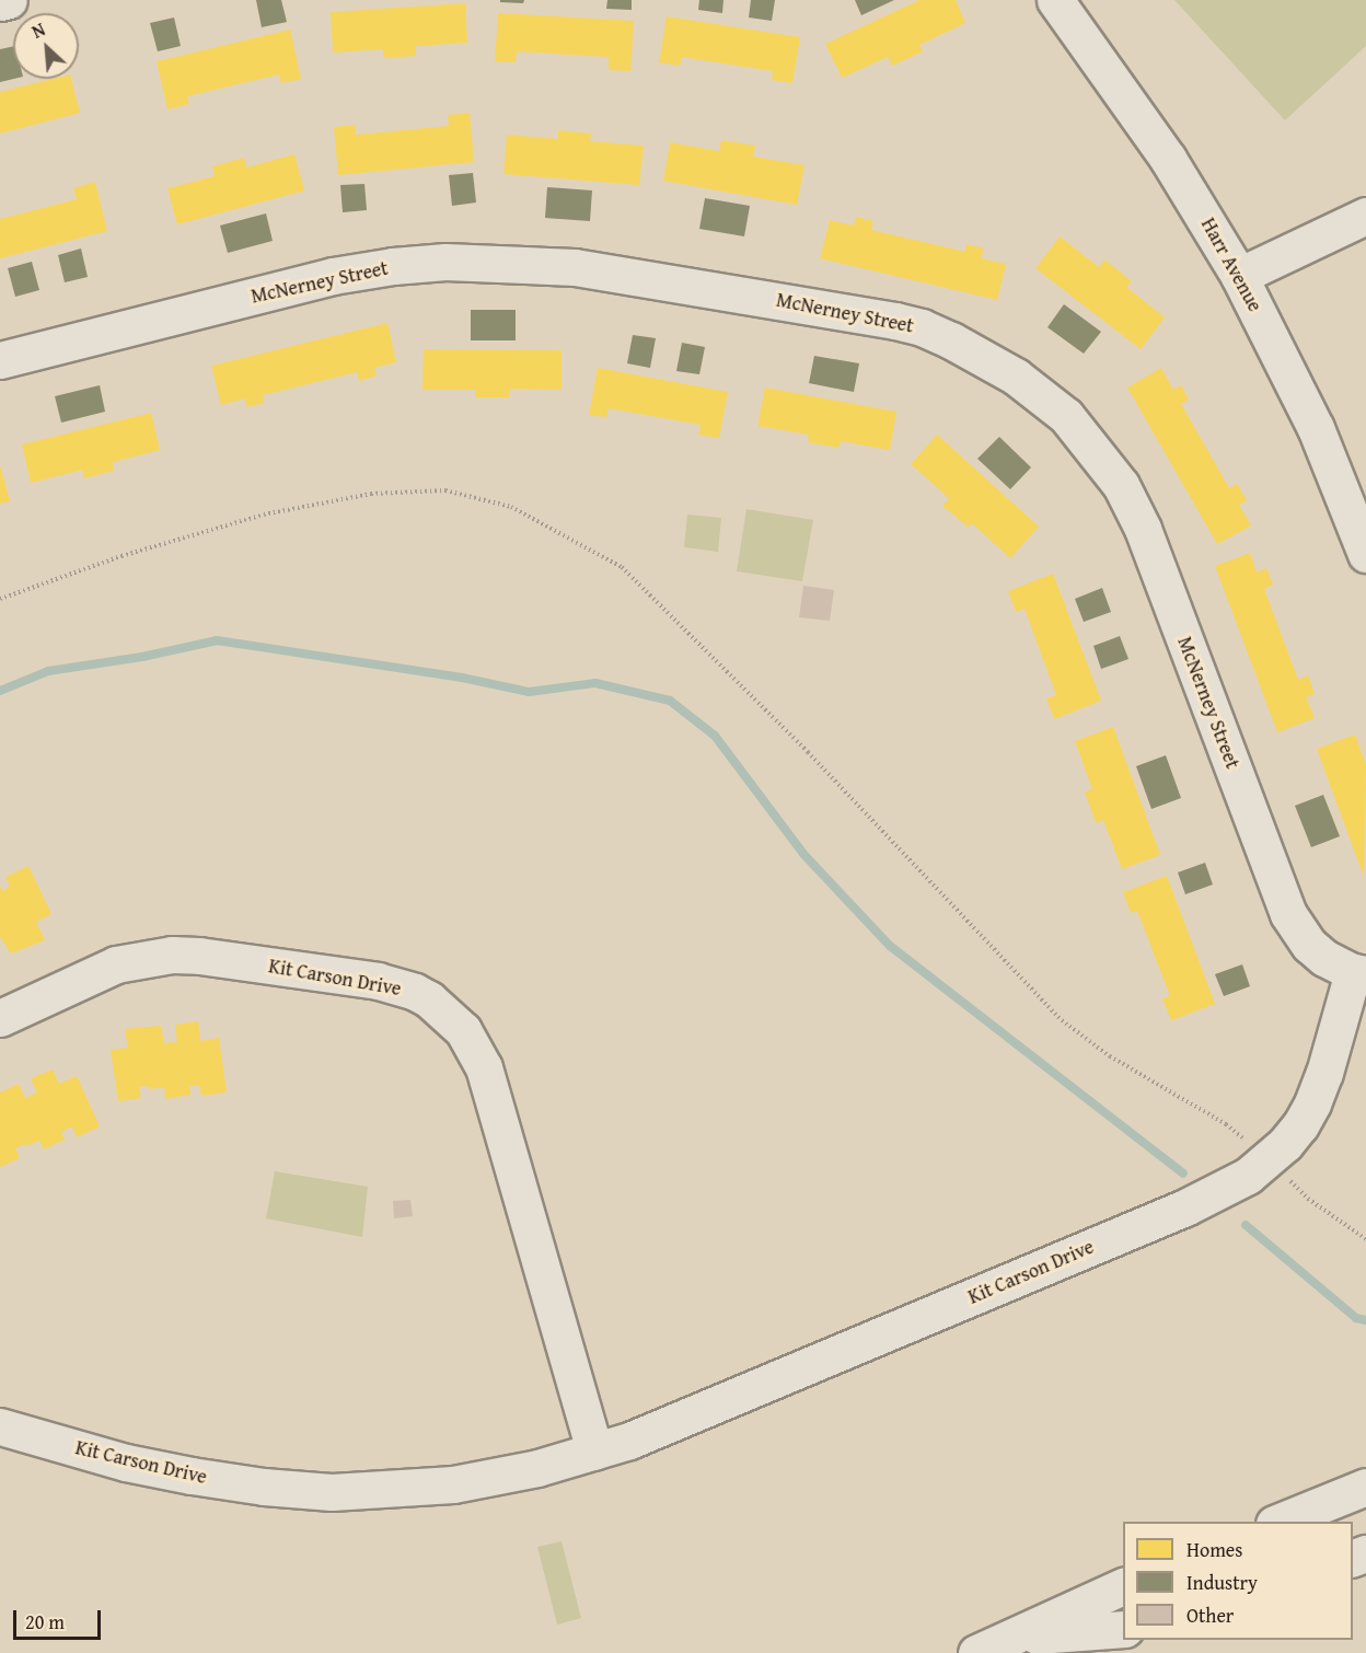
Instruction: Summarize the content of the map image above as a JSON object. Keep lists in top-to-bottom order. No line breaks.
{"streets":{"street":["Harr Avenue","McNerney Street","Kit Carson Drive"]},"crossings":[["McNerney Street","Kit Carson Drive"]],"legend":["Homes","Industry","Other"],"scale_bar":"20 m","north":"top left"}
